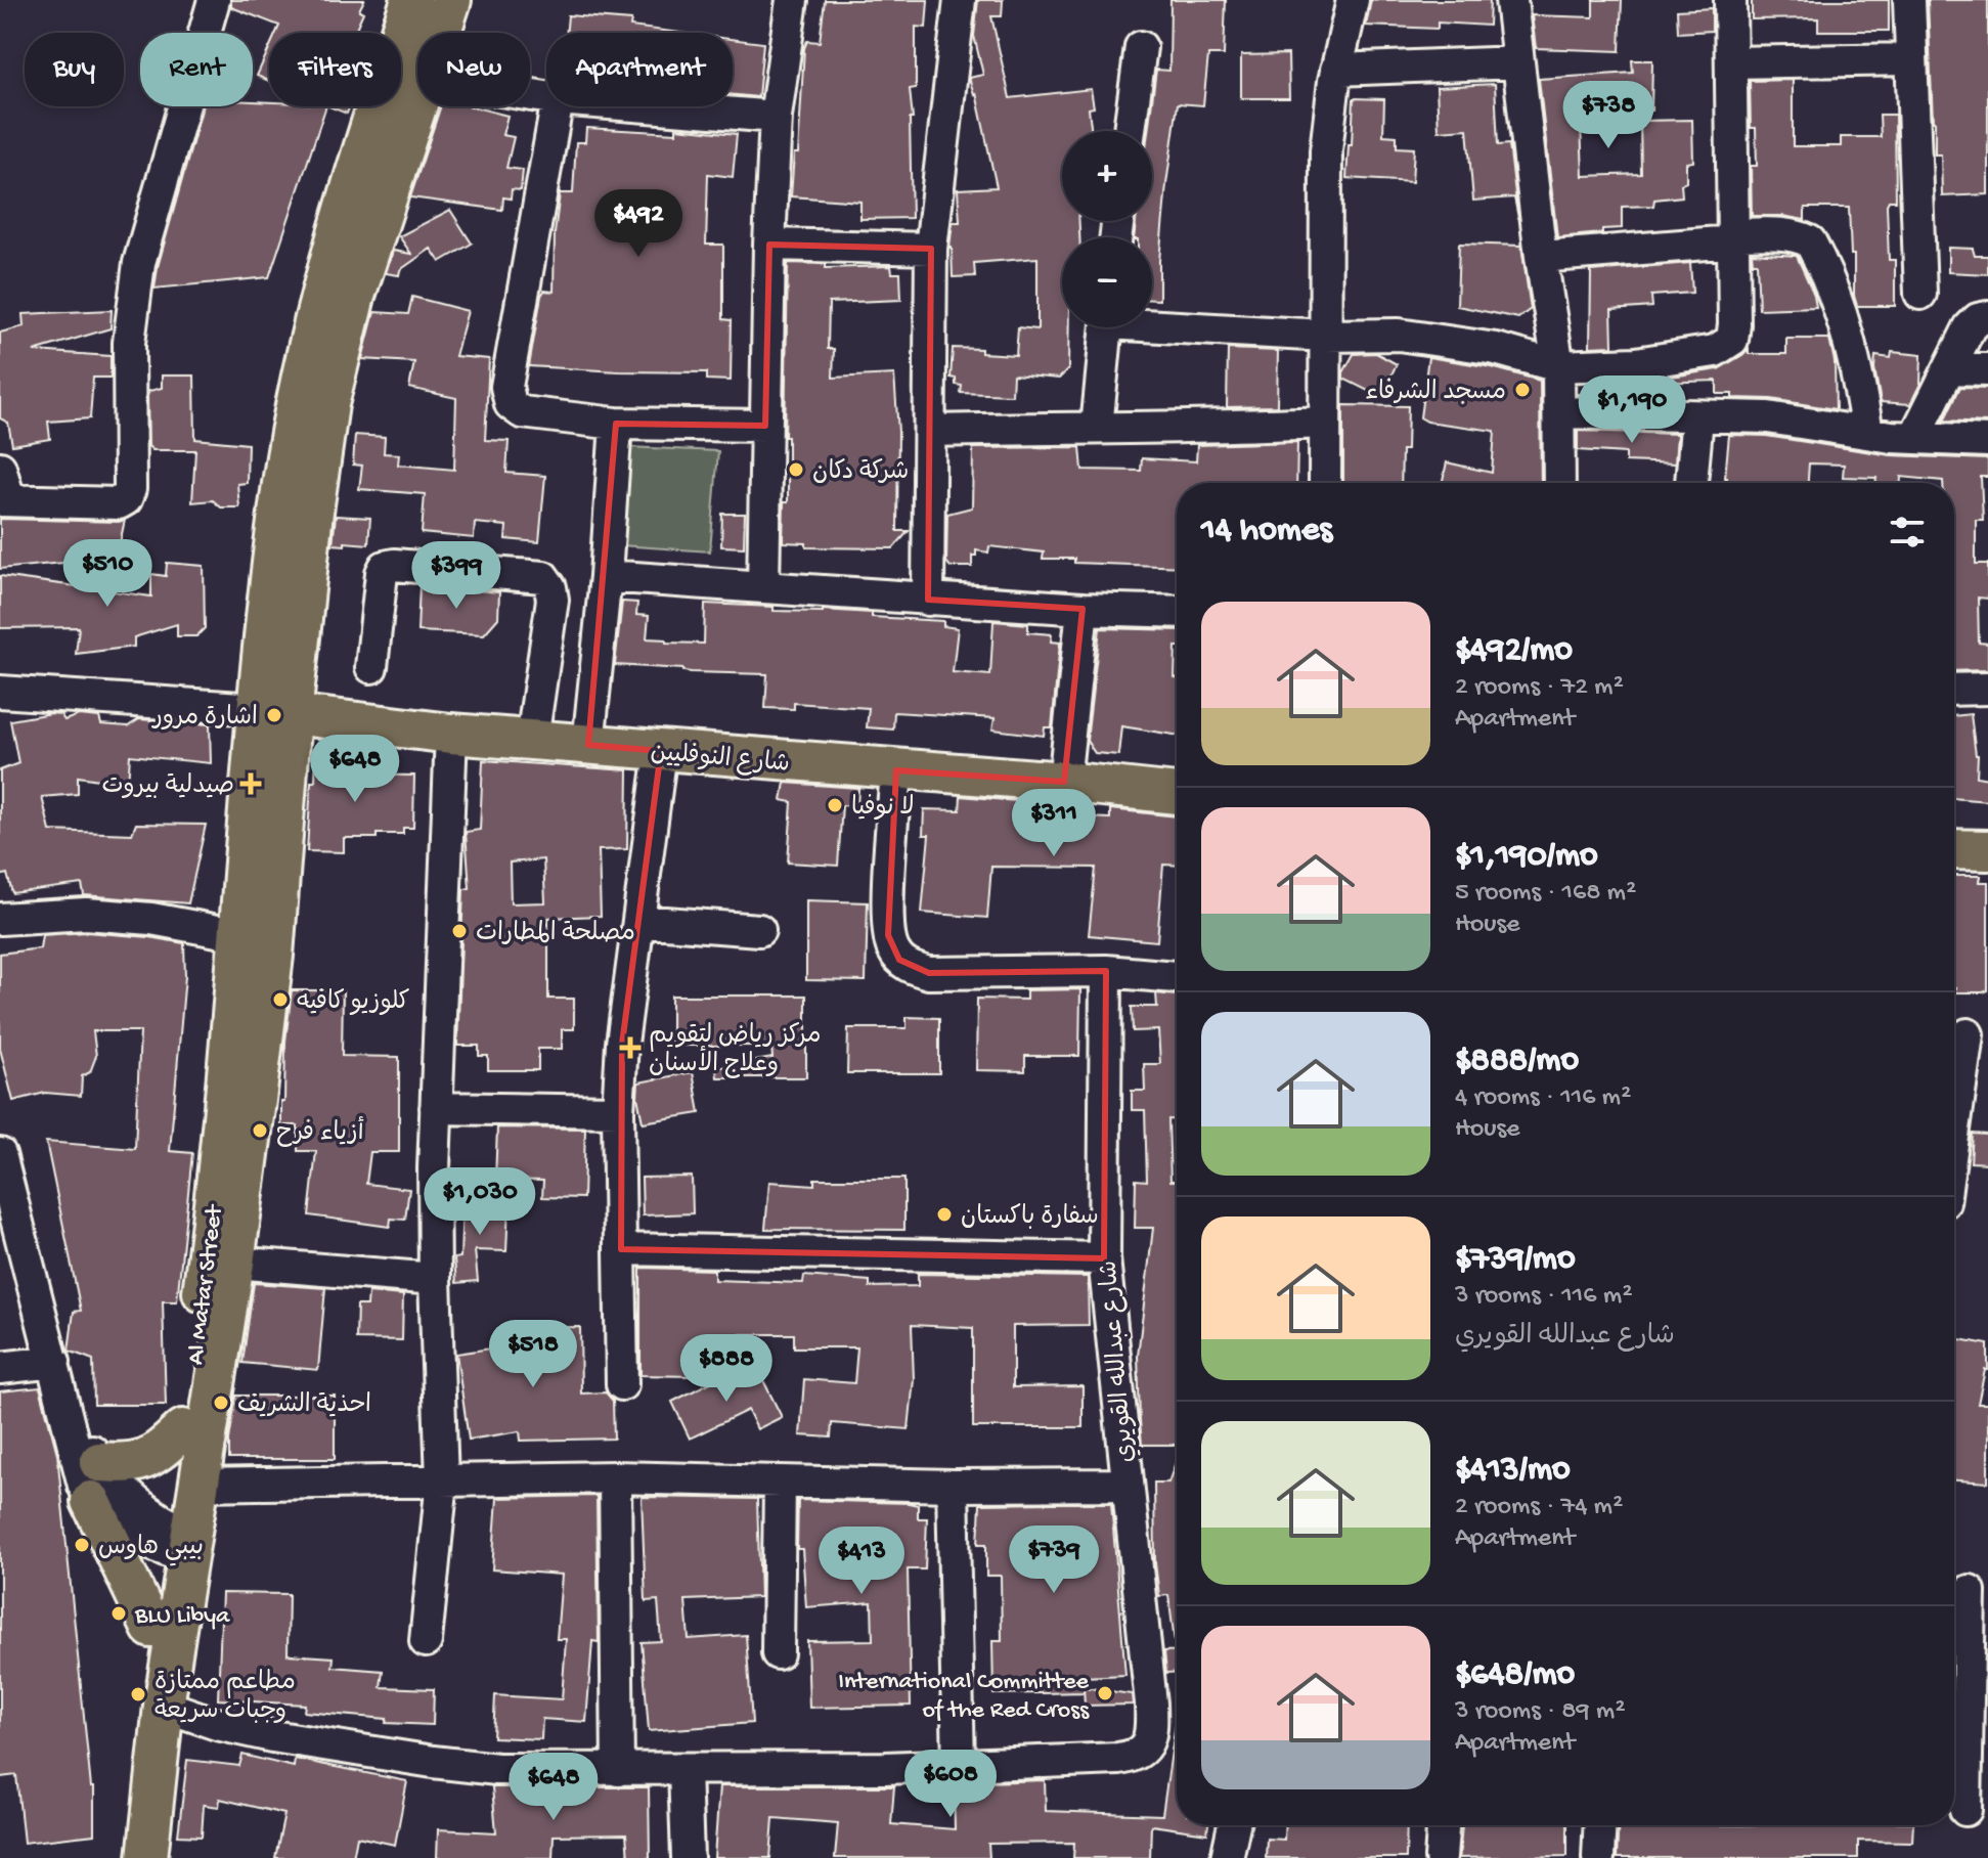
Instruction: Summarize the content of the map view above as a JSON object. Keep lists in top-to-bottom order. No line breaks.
{"streets":{"main road":["شارع النوفليين","Al Matar Street"],"street":["شارع عبدالله القويري"]},"crossings":[["شارع النوفليين","Al Matar Street"]],"places":{"other":["مسجد الشرفاء","شركة دكان","اشارة مرور","لا نوفيا","مصلحة المطارات","كلوزيو كافيه","أزياء فرح","سفارة باكستان","احذية الشريف","بيبي هاوس","BLU Libya","International Committee of the Red Cross","مطاعم ممتازة وجبات سريعة"],"health":["صيدلية بيروت","مركز رياض لتقويم وعلاج الأسنان"]},"page":{"chip":["Buy","Rent","Filters","New","Apartment"],"price":["$738","$492","$1,190","$510","$399","$648","$311","$1,030","$518","$888","$739","$413","$608","$648"],"map_buttons":["+","−"],"heading":"14 homes","list":[{"name":"$492/mo","note":"2 rooms · 72 m² · Apartment"},{"name":"$1,190/mo","note":"5 rooms · 168 m² · House"},{"name":"$888/mo","note":"4 rooms · 116 m² · House"},{"name":"$739/mo","note":"3 rooms · 116 m² · شارع عبدالله القويري"},{"name":"$413/mo","note":"2 rooms · 74 m² · Apartment"},{"name":"$648/mo","note":"3 rooms · 89 m² · Apartment"}]}}
